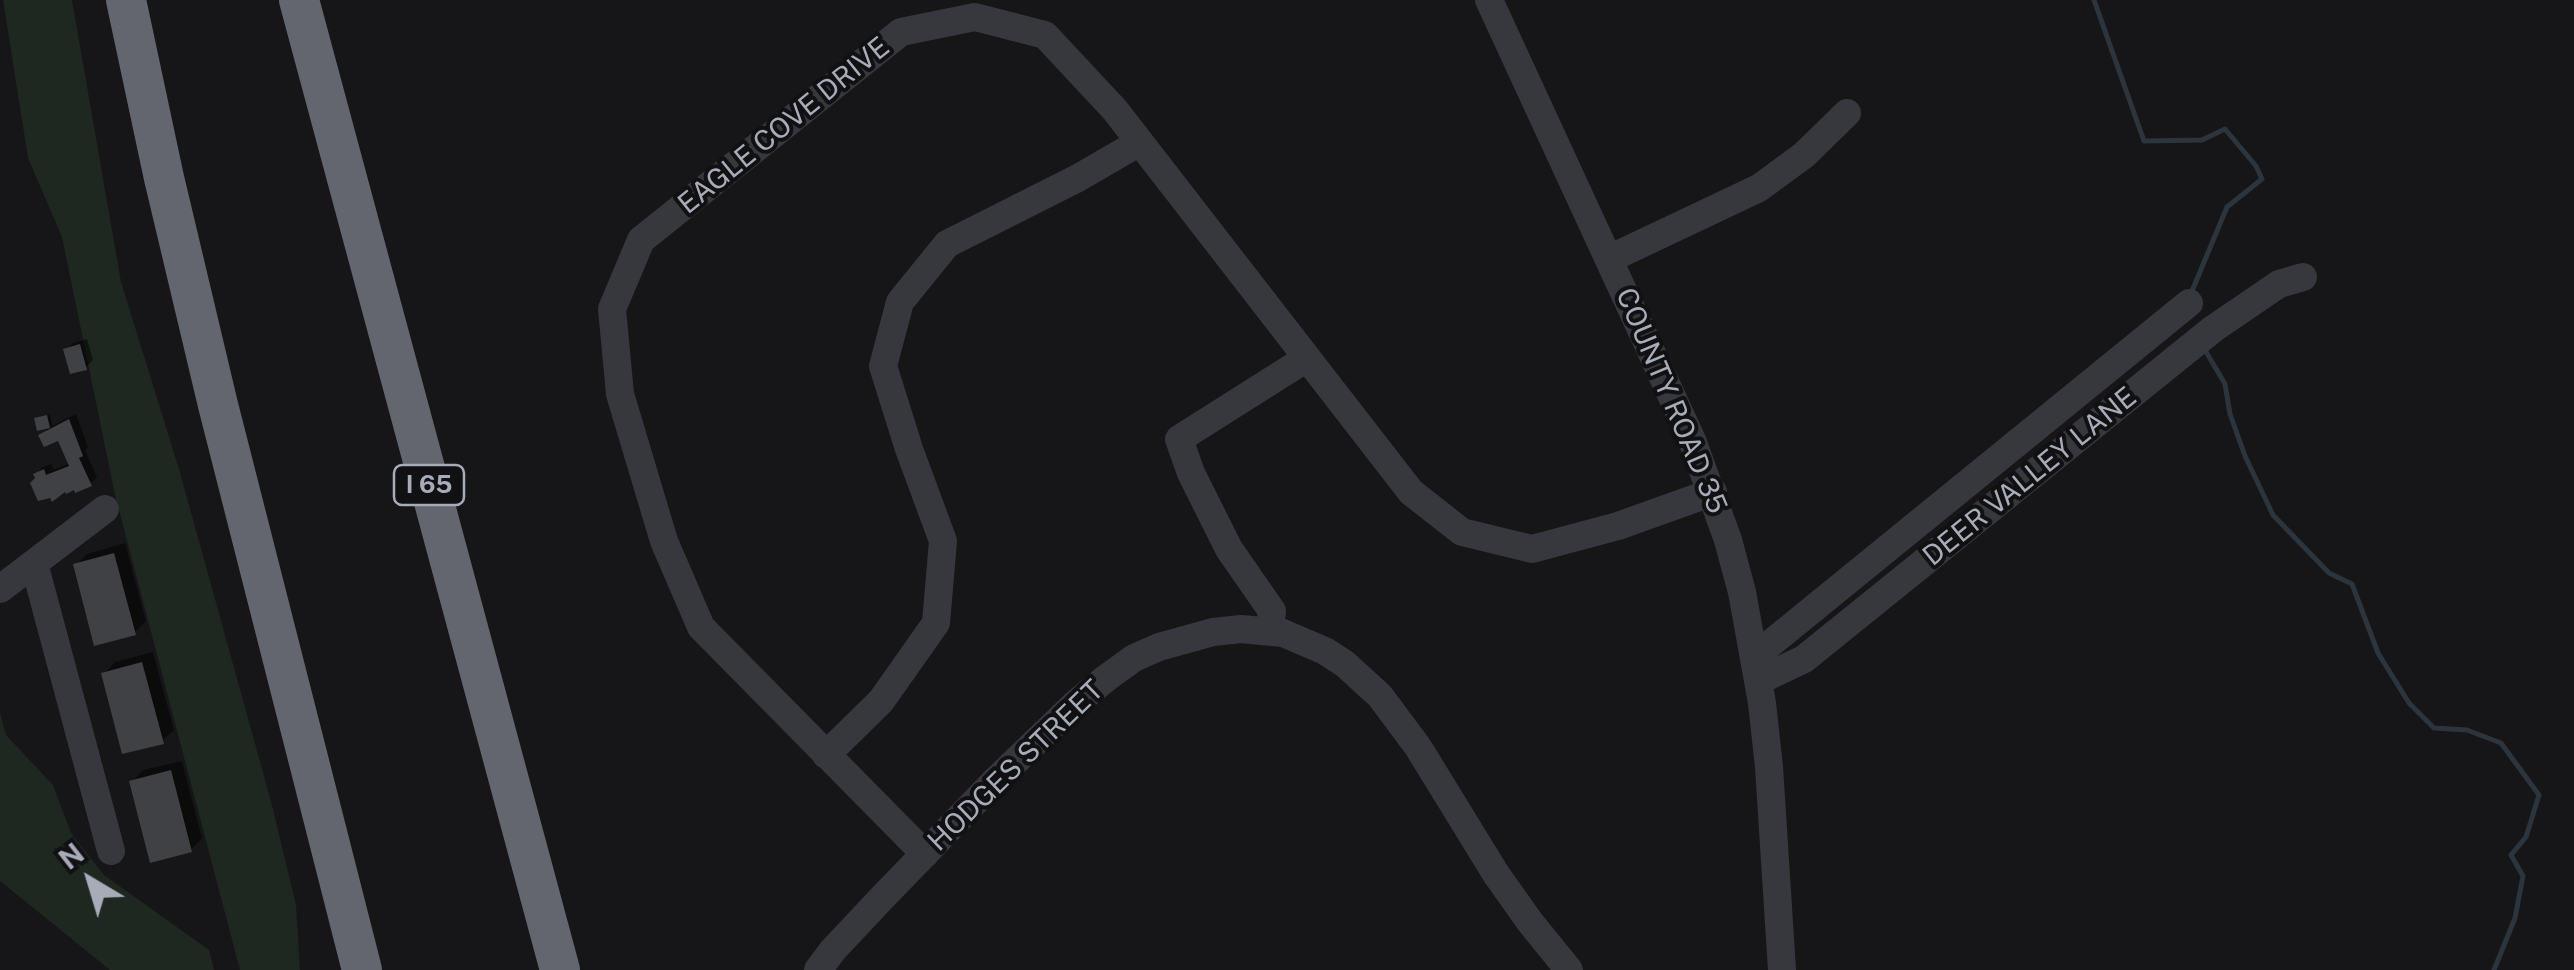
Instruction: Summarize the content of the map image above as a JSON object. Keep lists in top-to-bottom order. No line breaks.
{"streets":{"highway":["I 65"],"street":["EAGLE COVE DRIVE","COUNTY ROAD 35","DEER VALLEY LANE","HODGES STREET"]},"crossings":[["EAGLE COVE DRIVE","COUNTY ROAD 35"],["EAGLE COVE DRIVE","HODGES STREET"],["COUNTY ROAD 35","DEER VALLEY LANE"]],"north":"top left"}
